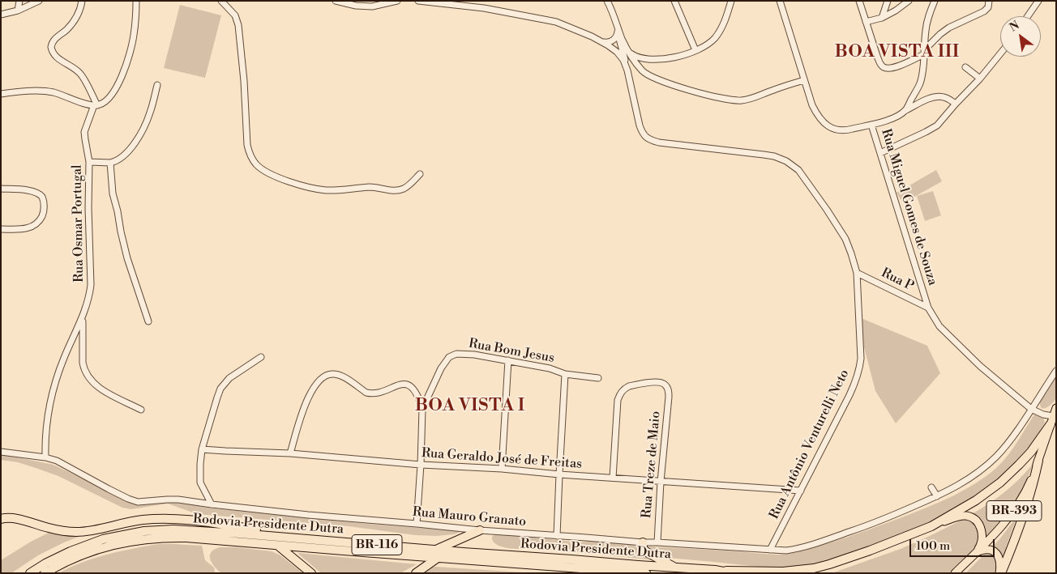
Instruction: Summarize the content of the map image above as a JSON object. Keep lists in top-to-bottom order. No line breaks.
{"streets":{"highway":["Rodovia Presidente Dutra","BR-116"],"main road":["BR-393"],"street":["Rua Miguel Gomes de Souza","Rua Osmar Portugal","Rua P","Rua Bom Jesus","Rua Antônio Venturelli Neto","Rua Geraldo José de Freitas","Rua Treze de Maio","Rua Mauro Granato"]},"crossings":[["Rua Miguel Gomes de Souza","Rua P"],["Rua Miguel Gomes de Souza","BR-393"],["Rua Miguel Gomes de Souza","Rua Mauro Granato"],["Rua Osmar Portugal","Rua Mauro Granato"],["Rua P","Rua Antônio Venturelli Neto"],["Rua Bom Jesus","Rua Geraldo José de Freitas"],["Rua Bom Jesus","Rua Mauro Granato"],["Rua Antônio Venturelli Neto","Rua Geraldo José de Freitas"],["Rua Antônio Venturelli Neto","Rua Mauro Granato"],["Rua Geraldo José de Freitas","Rua Treze de Maio"],["Rua Treze de Maio","Rua Mauro Granato"]],"districts":["BOA VISTA III","BOA VISTA I"],"scale_bar":"100 m","north":"top left"}
